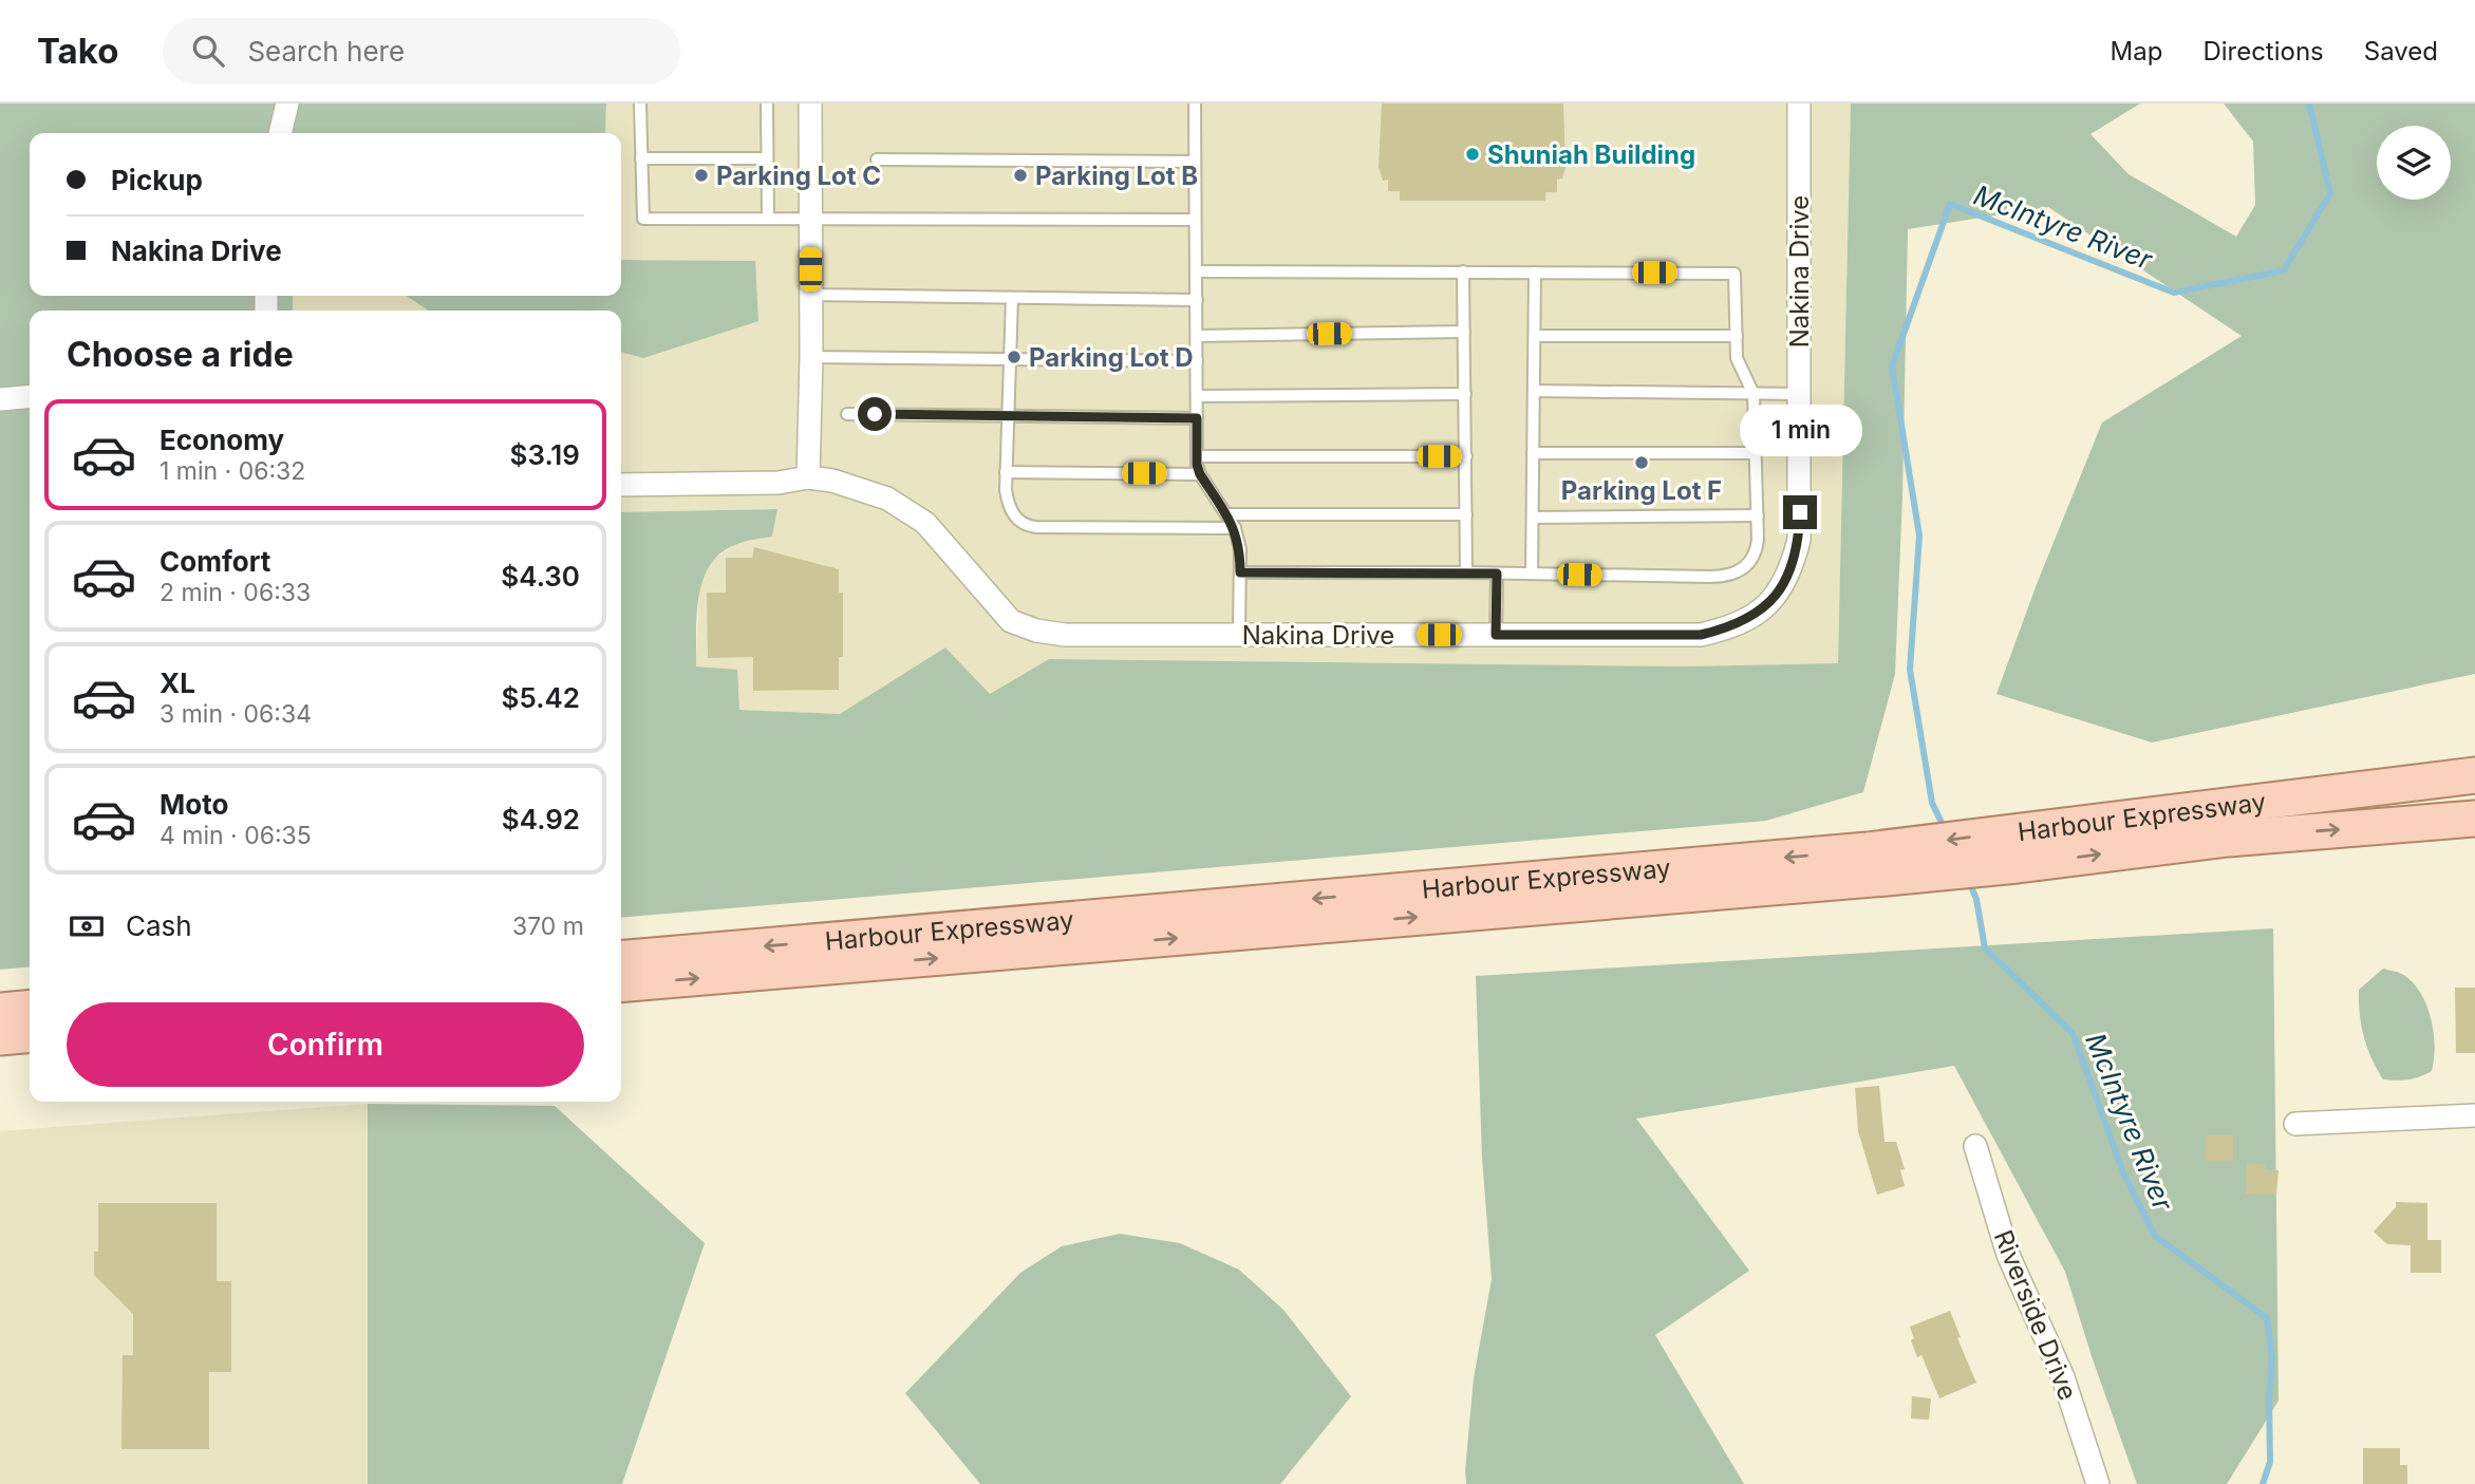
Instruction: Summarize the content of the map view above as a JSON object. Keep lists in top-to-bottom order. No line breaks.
{"streets":{"main road":["Harbour Expressway"],"street":["Nakina Drive","Riverside Drive"]},"water":["McIntyre River"],"places":["Shuniah Building","Parking Lot C","Parking Lot B","Parking Lot D","Parking Lot F"],"page":{"header":"Tako","search":"Search here","nav":["Map","Directions","Saved"],"banner":["Pickup","Nakina Drive"],"heading":"Choose a ride","list":[{"name":"Economy","note":"1 min · 06:32","value":"$3.19"},{"name":"Comfort","note":"2 min · 06:33","value":"$4.30"},{"name":"XL","note":"3 min · 06:34","value":"$5.42"},{"name":"Moto","note":"4 min · 06:35","value":"$4.92"}],"bubble":"1 min","pay":["Cash","370 m"],"buttons":"Confirm"}}
